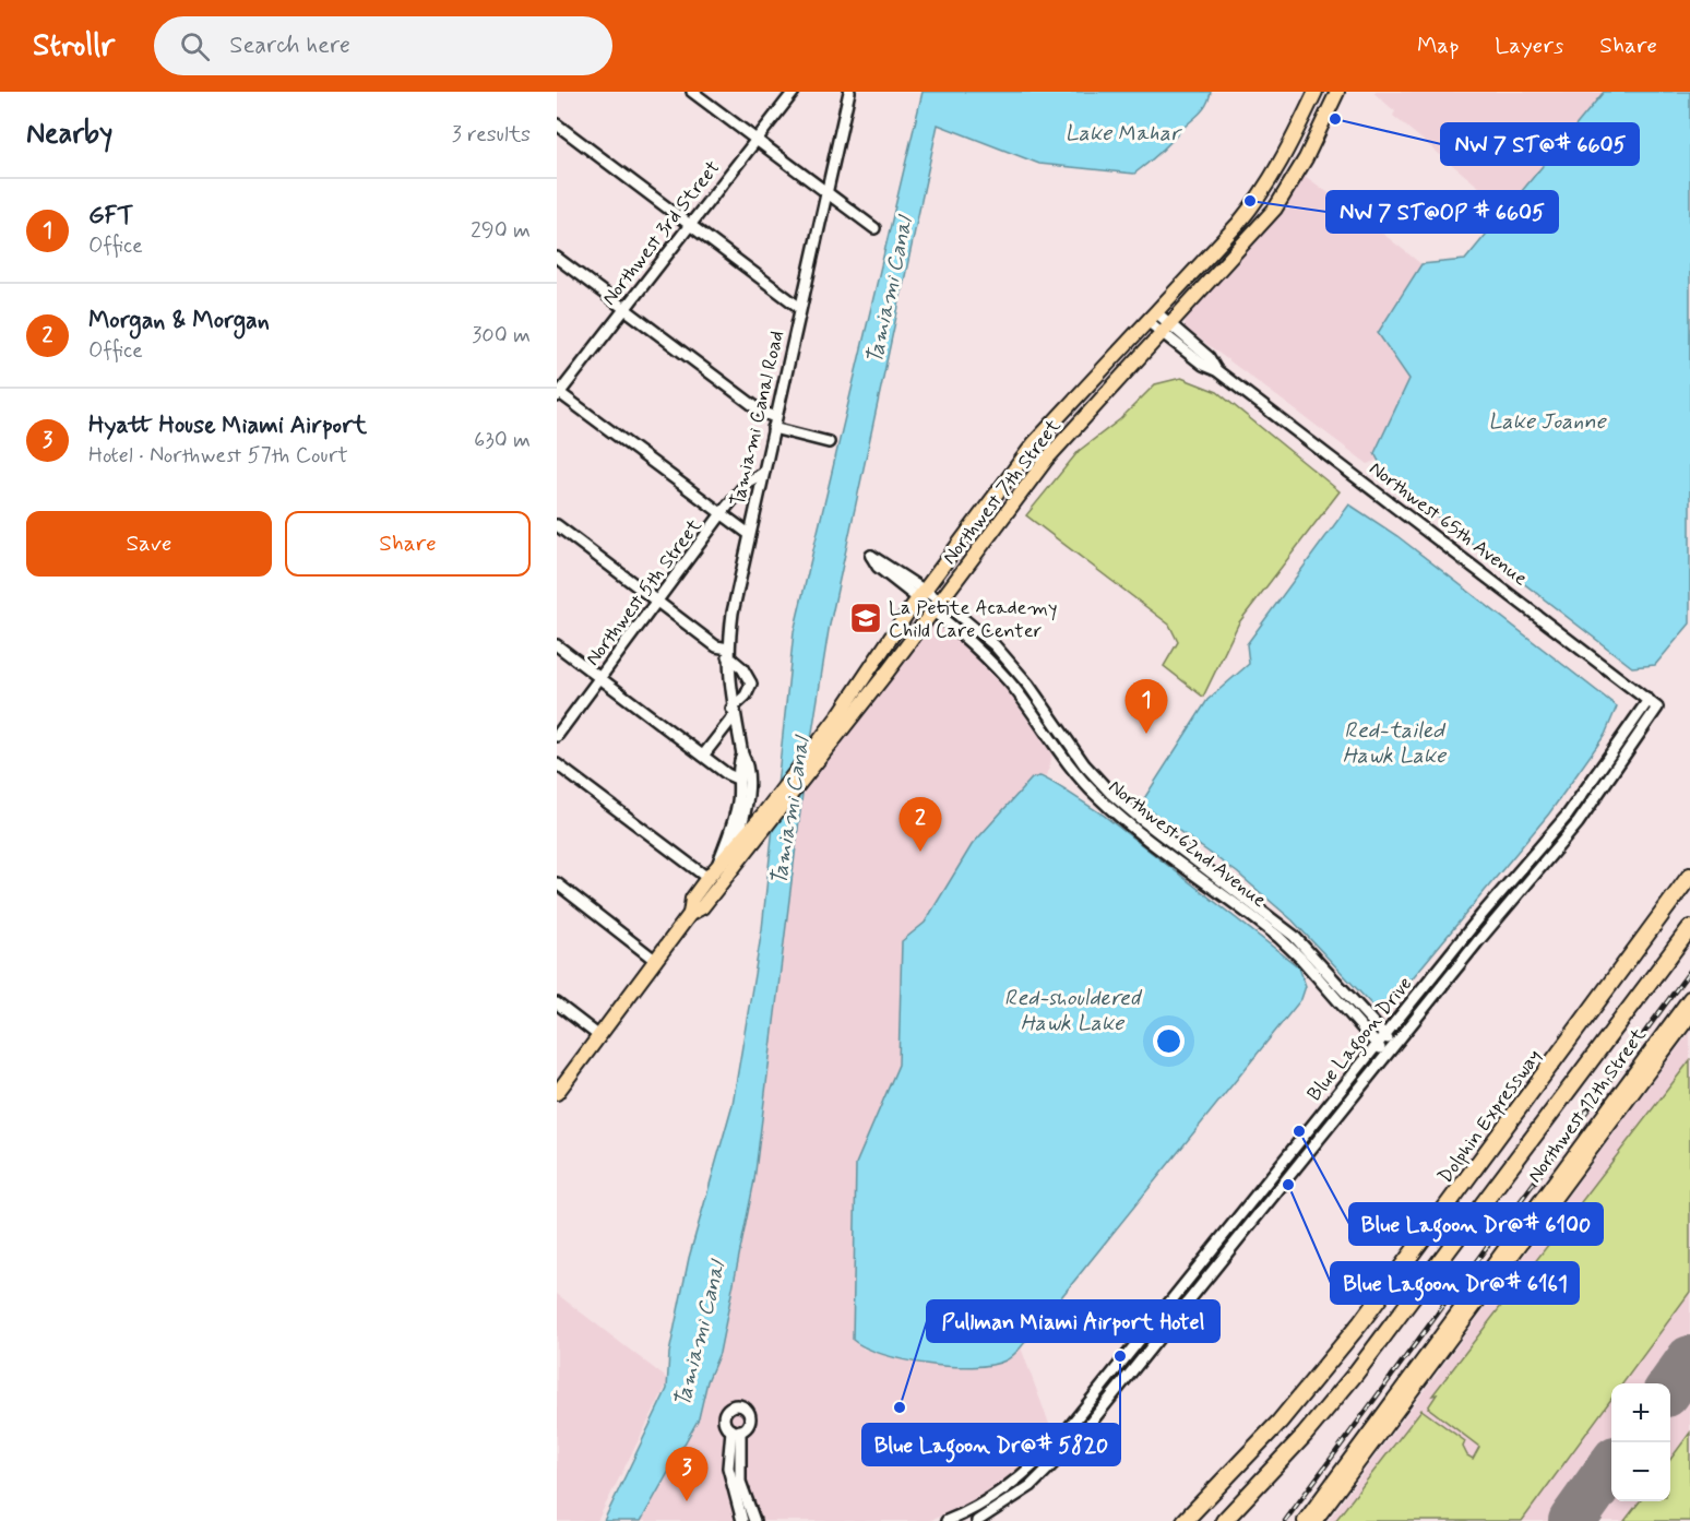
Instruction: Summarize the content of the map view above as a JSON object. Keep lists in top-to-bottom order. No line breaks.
{"streets":{"highway":["Dolphin Expressway"],"main road":["Northwest 7th Street","Northwest 12th Street"],"street":["Northwest 3rd Street","Tamiami Canal Road","Northwest 65th Avenue","Northwest 5th Street","Northwest 62nd Avenue","Blue Lagoon Drive"]},"crossings":[["Tamiami Canal Road","Northwest 7th Street"],["Tamiami Canal Road","Northwest 5th Street"],["Northwest 7th Street","Northwest 65th Avenue"],["Northwest 7th Street","Northwest 62nd Avenue"],["Northwest 65th Avenue","Blue Lagoon Drive"],["Northwest 62nd Avenue","Blue Lagoon Drive"]],"water":["Lake Mahar","Tamiami Canal","Lake Joanne","Red-tailed Hawk Lake","Red-shouldered Hawk Lake"],"places":{"other":["NW 7 ST@# 6605","NW 7 ST@OP # 6605","Blue Lagoon Dr@# 6100","Blue Lagoon Dr@# 6161","Blue Lagoon Dr@# 5820","Pullman Miami Airport Hotel"],"school or university":["La Petite Academy Child Care Center"]},"page":{"header":"Strollr","search":"Search here","nav":["Map","Layers","Share"],"heading":["Nearby","3 results"],"list":[{"mark":"1","name":"GFT","note":"Office","value":"290 m"},{"mark":"2","name":"Morgan & Morgan","note":"Office","value":"300 m"},{"mark":"3","name":"Hyatt House Miami Airport","note":"Hotel · Northwest 57th Court","value":"630 m"}],"buttons":["Save","Share"],"pins":["1","2","3"],"map_buttons":["+","−"]}}
